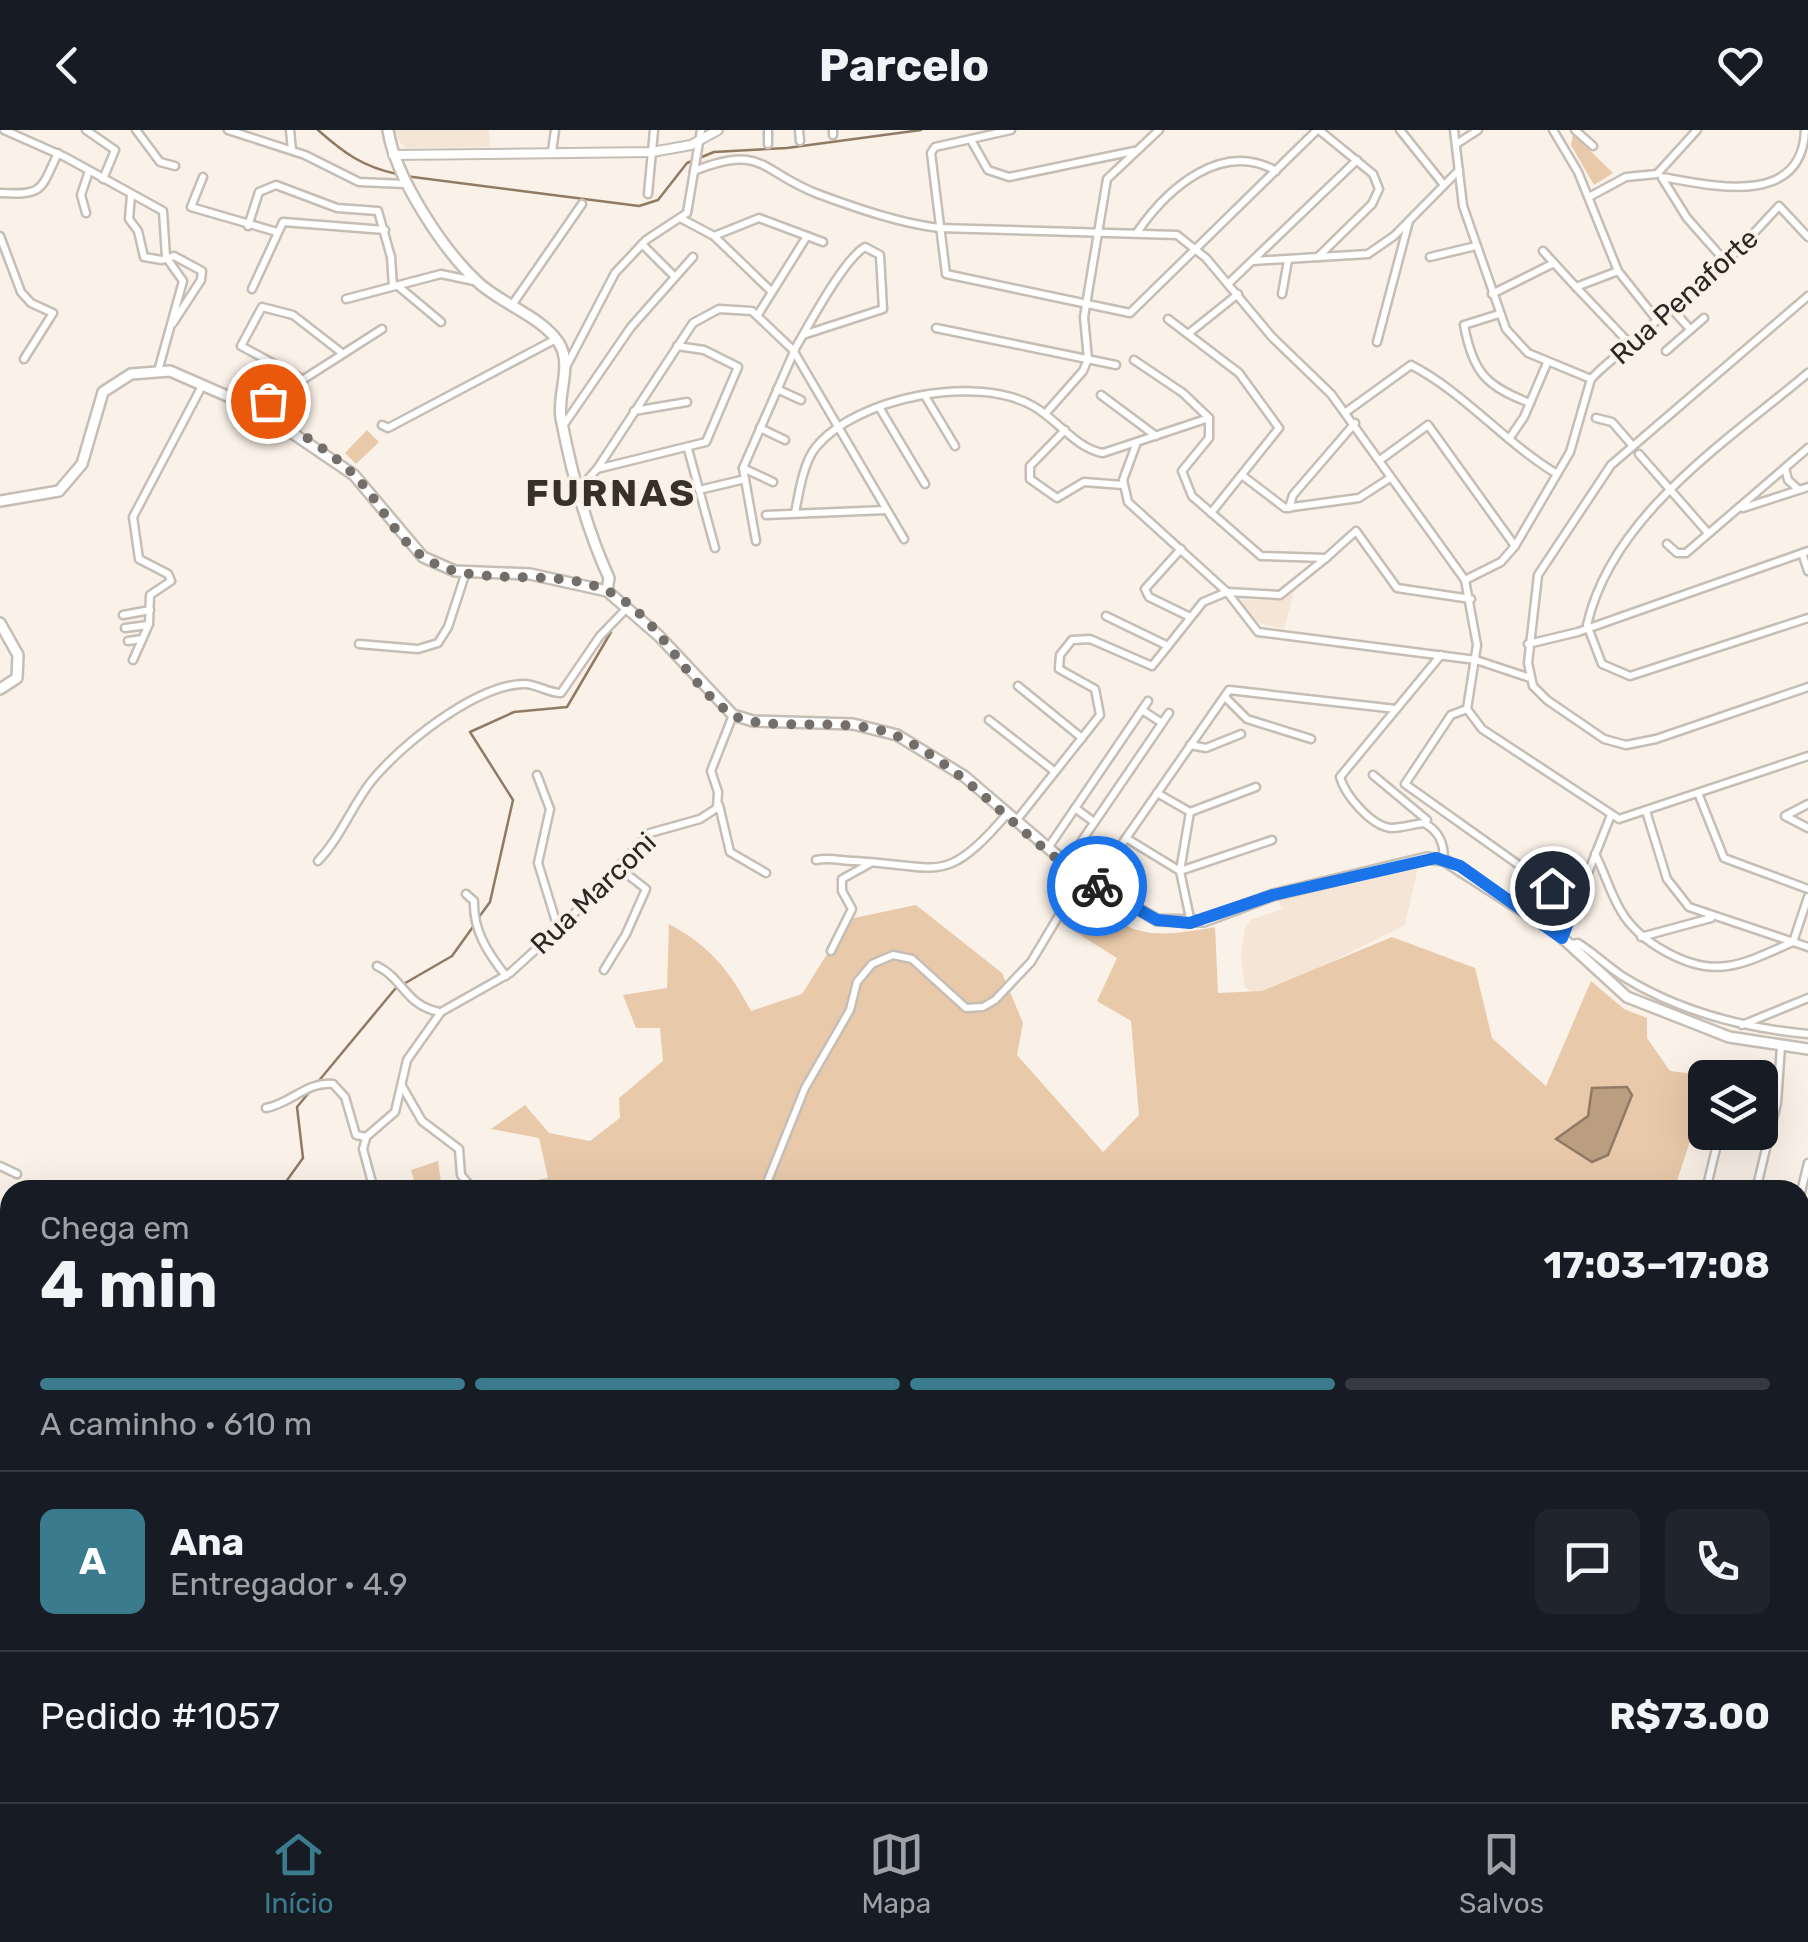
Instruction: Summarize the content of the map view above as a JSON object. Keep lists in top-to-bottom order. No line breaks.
{"streets":{"street":["Rua Penaforte","Rua Marconi"]},"districts":["FURNAS"],"page":{"header":"Parcelo","heading":["4 min","Chega em","17:03–17:08"],"panel":["Ana","Entregador · 4.9","Pedido #1057","R$73.00"],"bar":"A caminho · 610 m","round":"A","tabs":["Início","Mapa","Salvos"]}}
